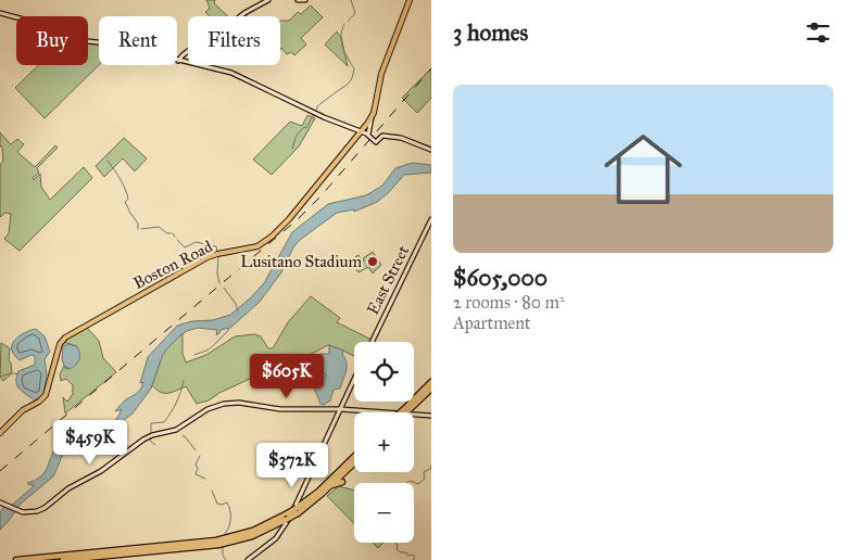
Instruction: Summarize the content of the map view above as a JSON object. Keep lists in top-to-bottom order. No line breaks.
{"streets":{"main road":["Boston Road","East Street"]},"places":["Lusitano Stadium"],"page":{"heading":"3 homes","chip":["Buy","Rent","Filters"],"list":[{"name":"$605,000","note":"2 rooms · 80 m² · Apartment"}],"map_buttons":["+","−"],"price":["$605K","$459K","$372K"]}}
